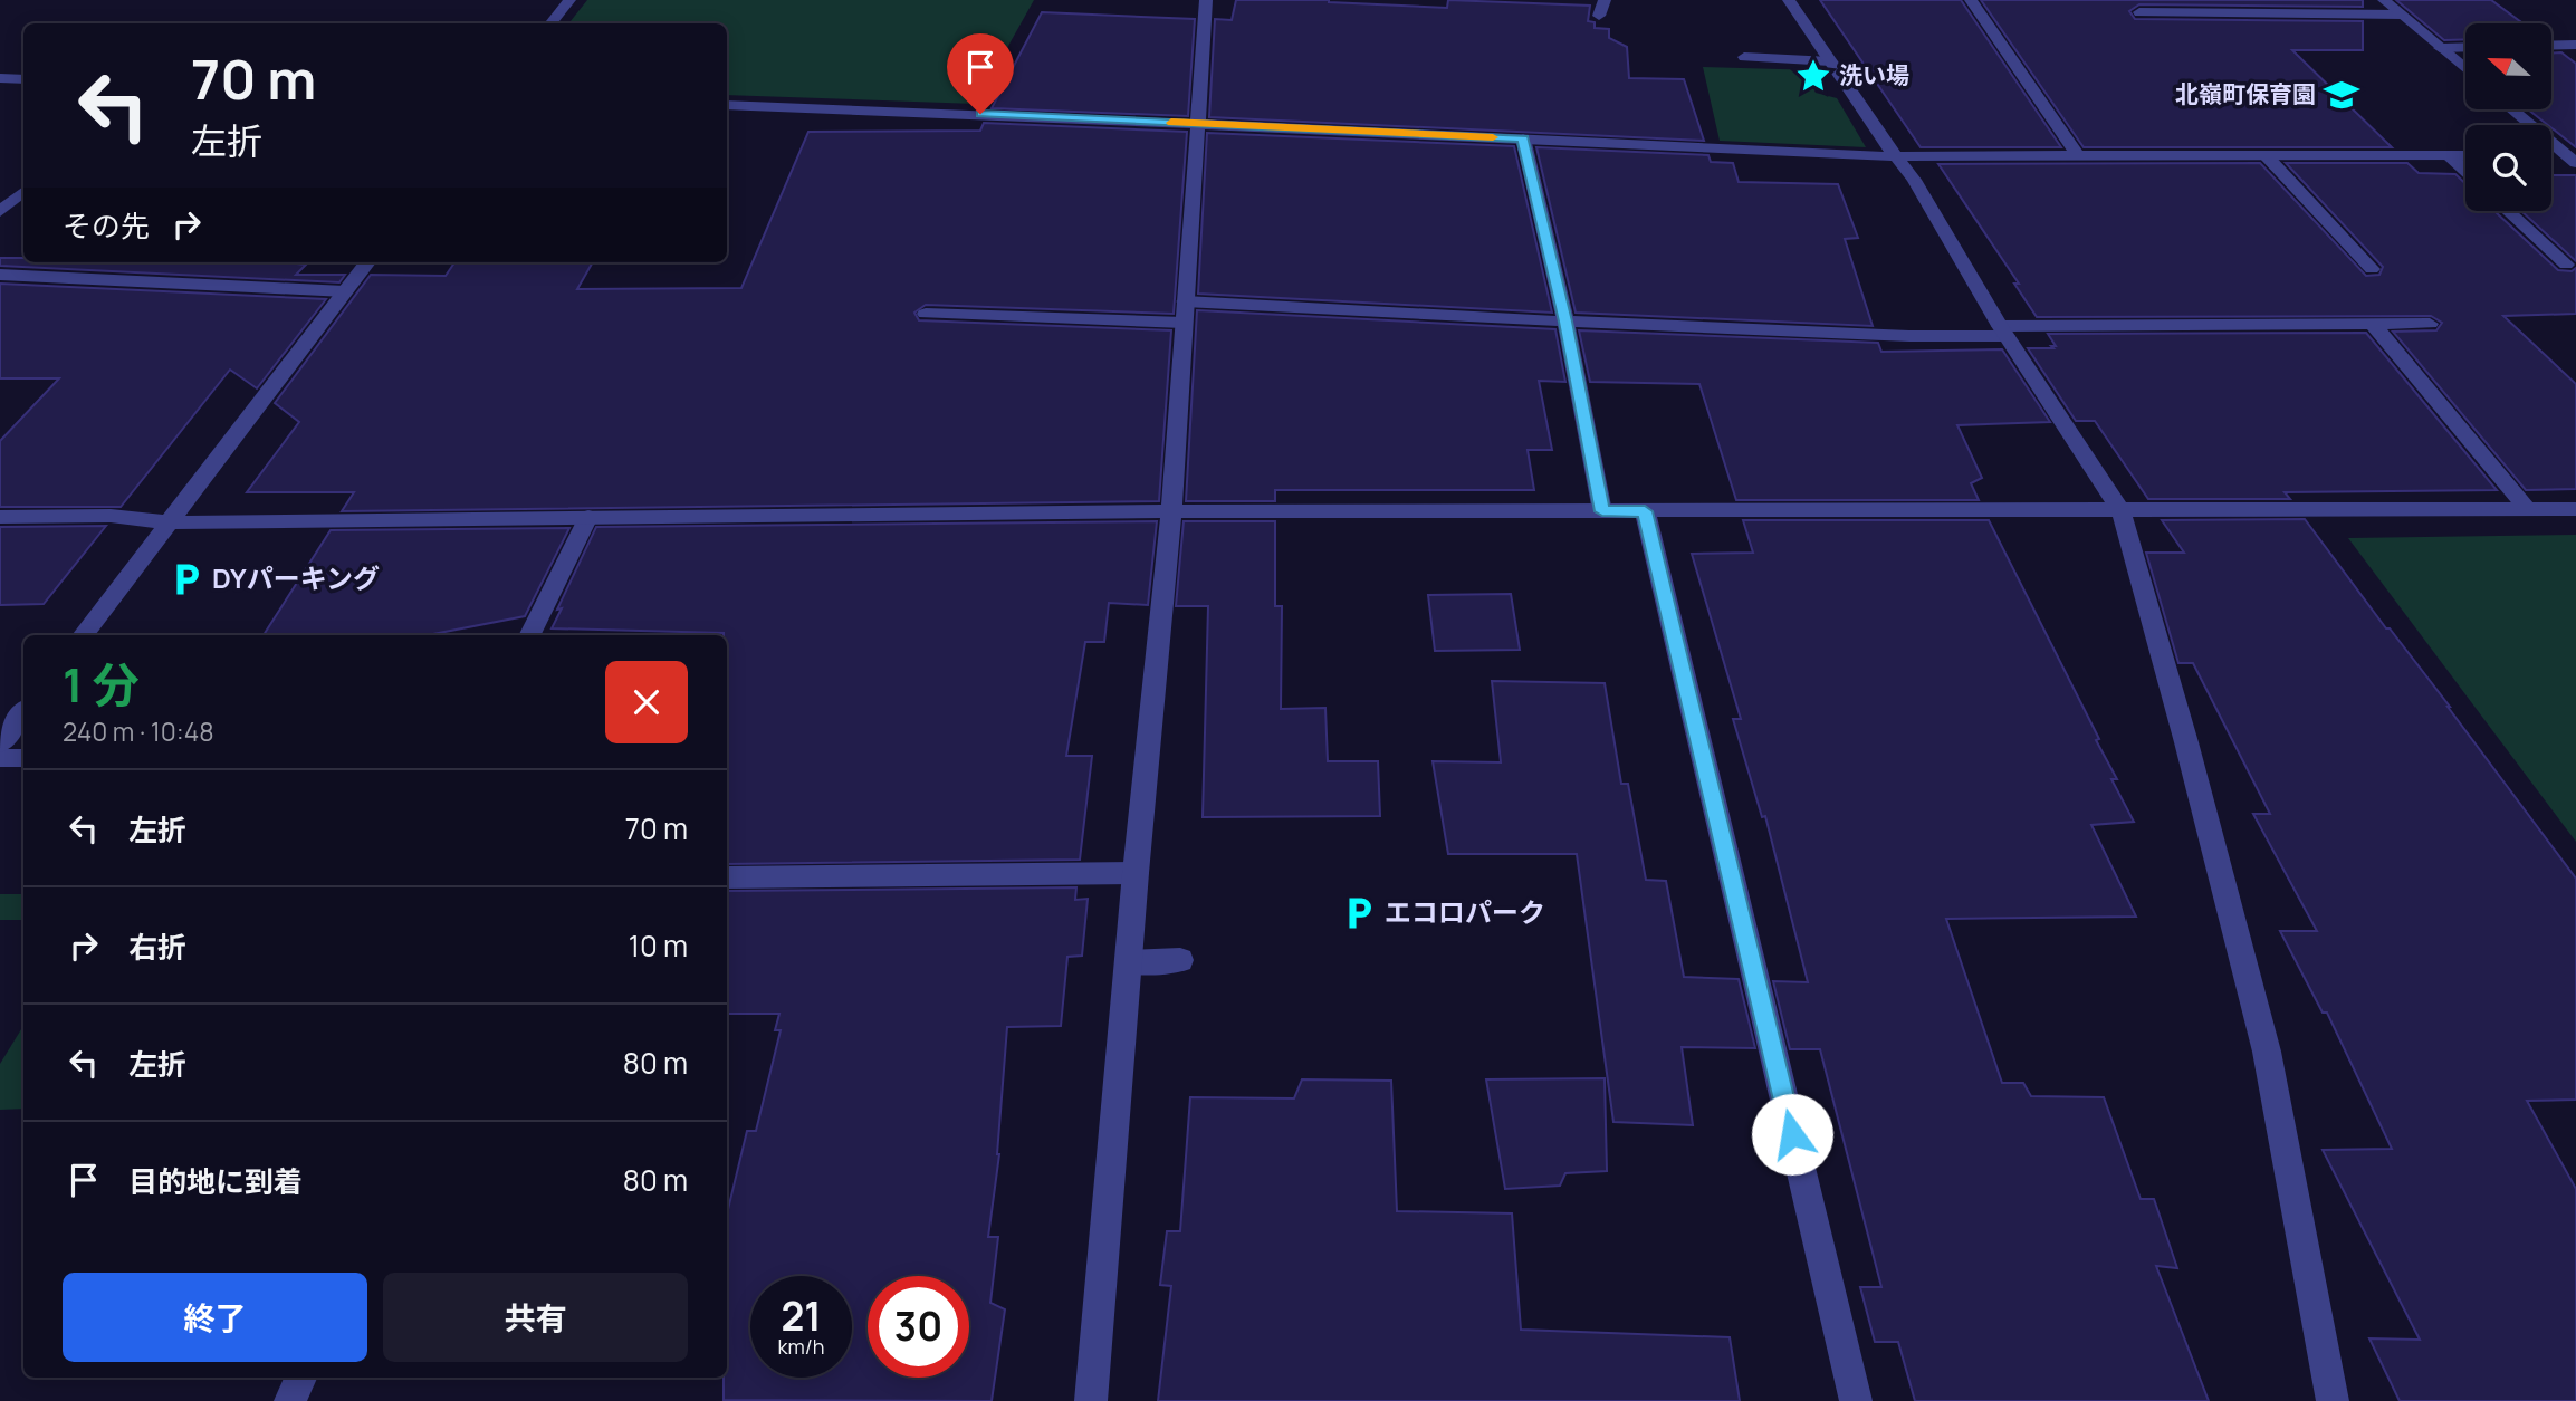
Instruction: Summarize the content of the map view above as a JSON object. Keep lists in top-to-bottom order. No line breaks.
{"places":{"place":["洗い場"],"school or university":["北嶺町保育園"],"parking":["DYパーキング","エコロパーク"]},"north":"left","page":{"turn":["70 m","左折"],"then":"その先","heading":["1 分","240 m · 10:48"],"list":[{"name":"左折","value":"70 m"},{"name":"右折","value":"10 m"},{"name":"左折","value":"80 m"},{"name":"目的地に到着","value":"80 m"}],"buttons":["終了","共有"],"speed":"21 km/h","limit":"30"}}
